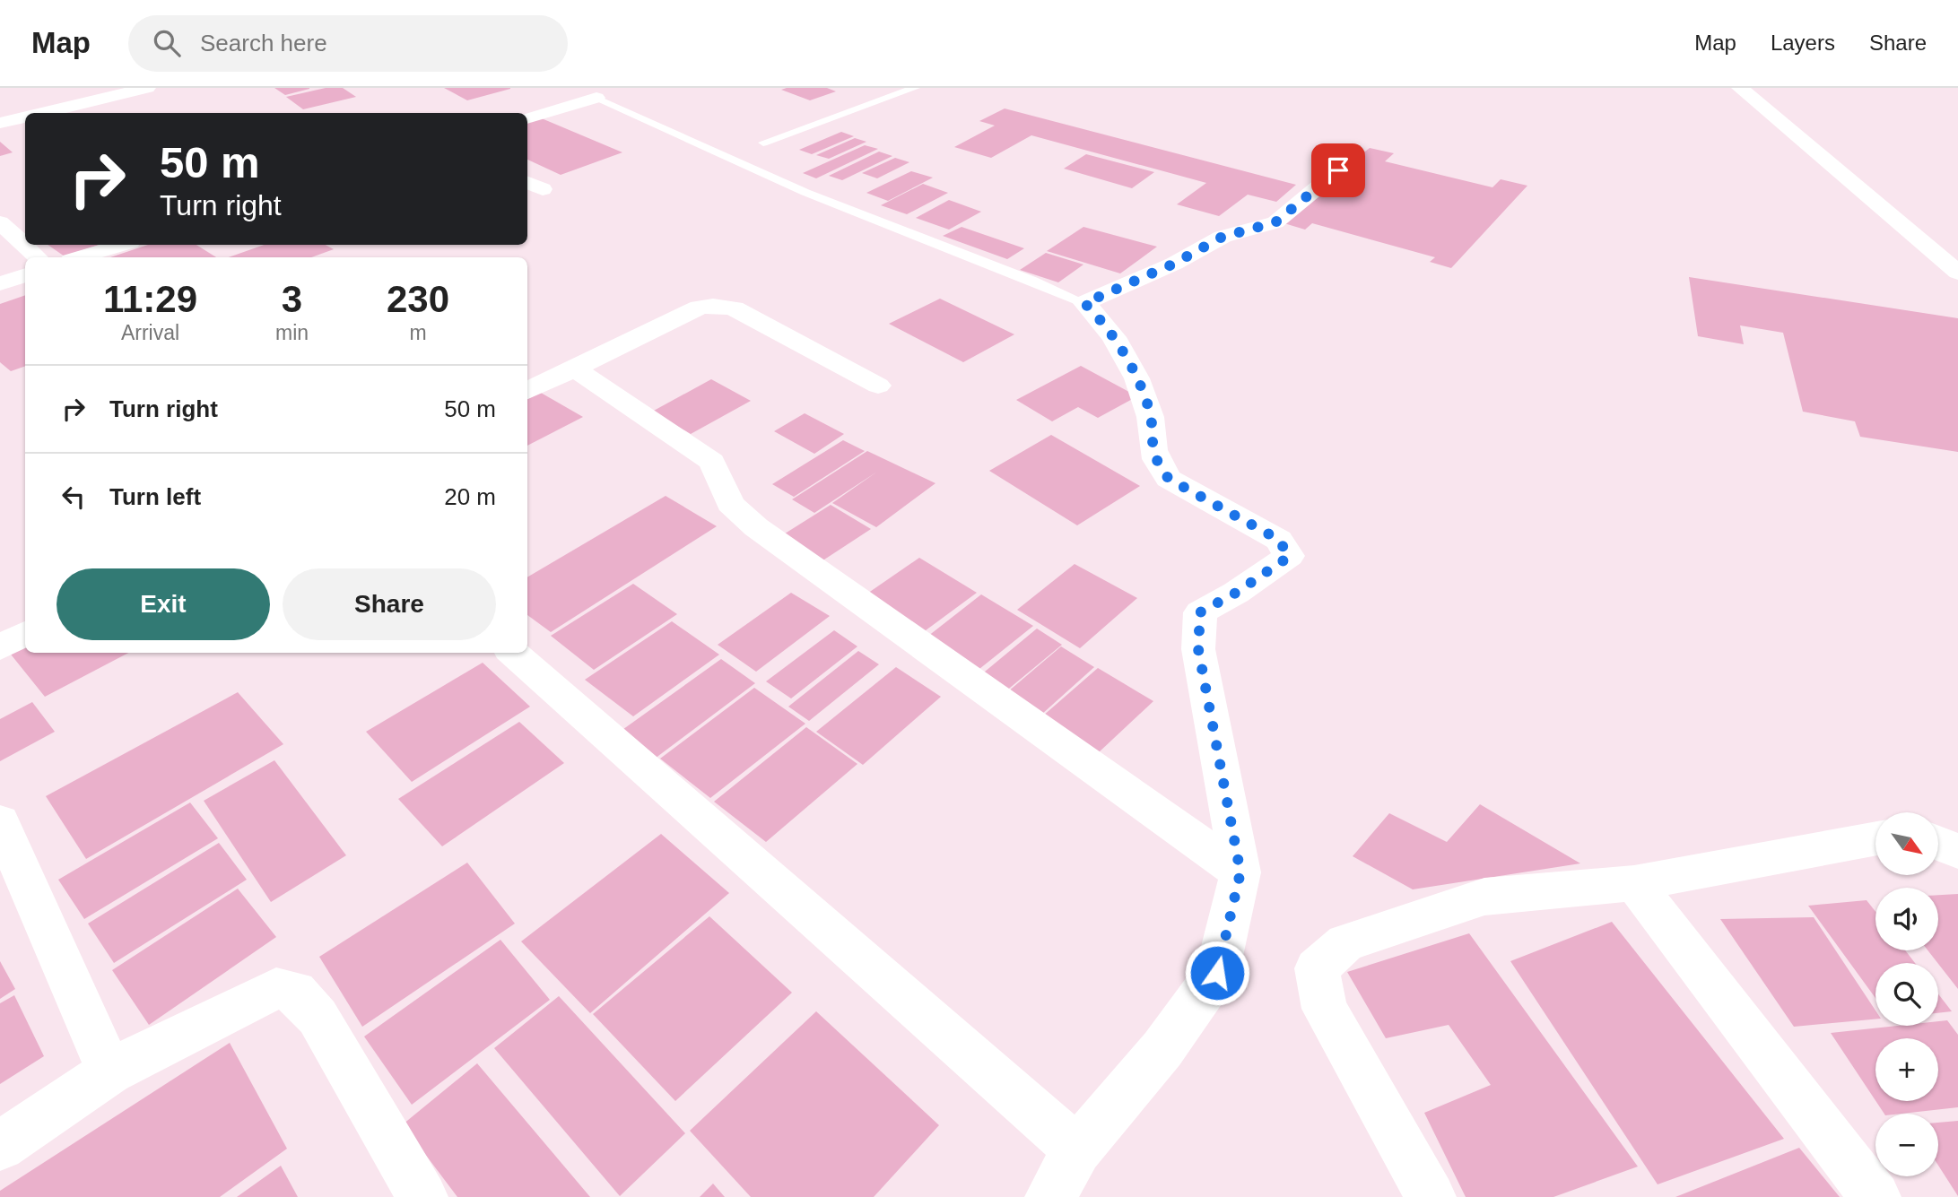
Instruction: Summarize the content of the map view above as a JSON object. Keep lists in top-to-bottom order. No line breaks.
{"north":"bottom right","page":{"header":"Map","search":"Search here","nav":["Map","Layers","Share"],"turn":["50 m","Turn right"],"eta":["11:29","Arrival","3","min","230","m"],"list":[{"name":"Turn right","value":"50 m"},{"name":"Turn left","value":"20 m"}],"buttons":["Exit","Share"],"map_buttons":["+","−"]}}
